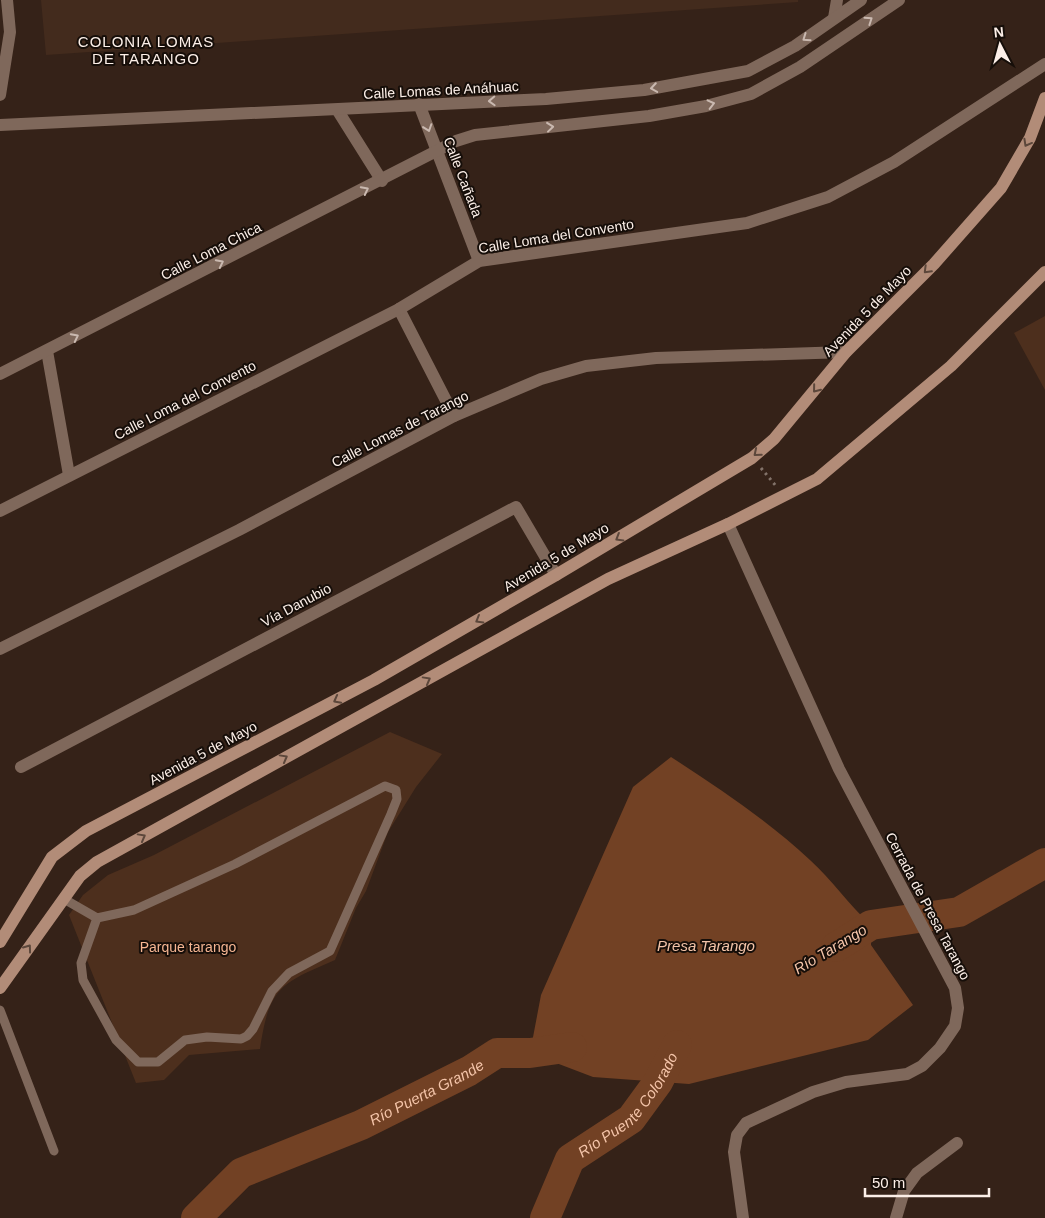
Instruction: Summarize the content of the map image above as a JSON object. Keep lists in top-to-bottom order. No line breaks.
{"streets":{"main road":["Avenida 5 de Mayo"],"street":["Calle Lomas de Anáhuac","Calle Cañada","Calle Loma del Convento","Calle Loma Chica","Calle Lomas de Tarango","Vía Danubio","Cerrada de Presa Tarango"]},"crossings":[["Calle Lomas de Anáhuac","Calle Cañada"],["Calle Cañada","Calle Loma del Convento"],["Calle Cañada","Calle Loma Chica"],["Avenida 5 de Mayo","Calle Lomas de Tarango"],["Avenida 5 de Mayo","Vía Danubio"]],"one_way":["Calle Loma Chica"],"districts":["COLONIA LOMAS DE TARANGO"],"water":["Presa Tarango","Río Tarango","Río Puerta Grande","Río Puente Colorado"],"parks":["Parque tarango"],"scale_bar":"50 m","north":"top"}
